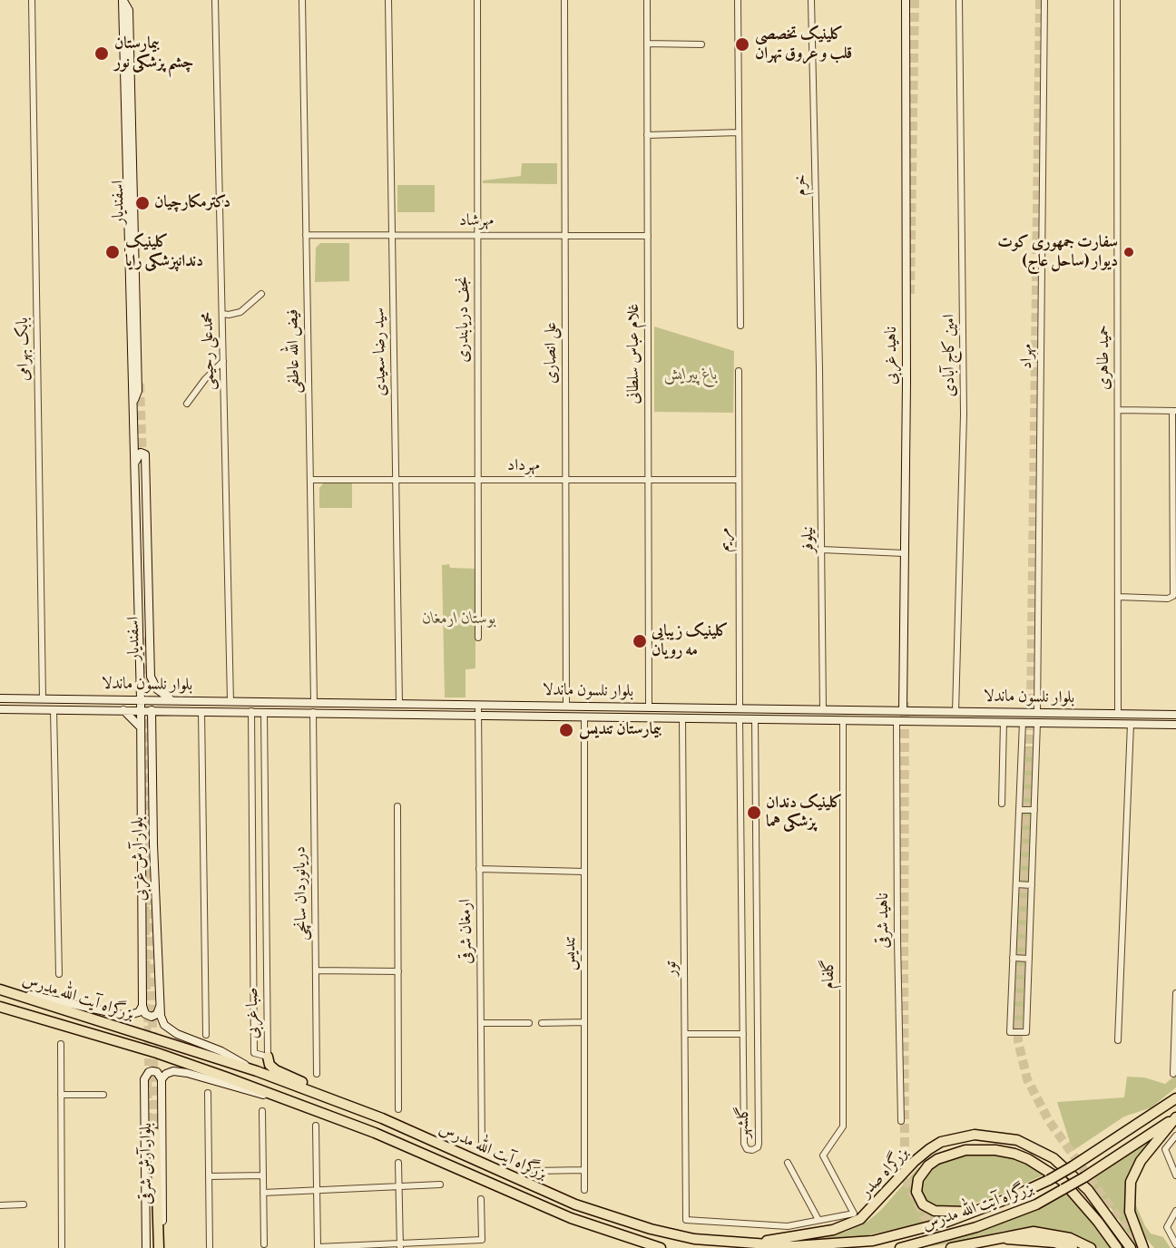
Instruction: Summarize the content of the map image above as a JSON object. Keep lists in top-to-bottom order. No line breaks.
{"streets":{"highway":["بزرگراه آیت الله مدرس","بزرگراه صدر"],"main road":["اسفندیار","ناهید غربی","بلوار نلسون ماندلا","بلوار آرش غربی","بلوار آرش شرقی"],"street":["خرم","مهرشاد","نجف دریابندری","بابک بهرامی","محمدعلی رحیمی","فیض الله عاطفی","سید رضا سعیدی","علی انصاری","غلام عباس سلطانی","امین کاج آبادی","مهراد","حمید طاهری","مهرداد","مریم","نیلوفر","دریانوردان سانچی","ناهید شرقی","ارمغان شرقی","تندیس","تور","گلفام","صبا غربی","گلشهر"]},"crossings":[["خرم","نیلوفر"],["اسفندیار","بلوار نلسون ماندلا"],["اسفندیار","بلوار آرش غربی"],["مهرشاد","نجف دریابندری"],["مهرشاد","فیض الله عاطفی"],["مهرشاد","سید رضا سعیدی"],["مهرشاد","علی انصاری"],["مهرشاد","غلام عباس سلطانی"],["نجف دریابندری","مهرداد"],["بابک بهرامی","بلوار نلسون ماندلا"],["محمدعلی رحیمی","بلوار نلسون ماندلا"],["فیض الله عاطفی","مهرداد"],["فیض الله عاطفی","بلوار نلسون ماندلا"],["سید رضا سعیدی","مهرداد"],["سید رضا سعیدی","بلوار نلسون ماندلا"],["علی انصاری","مهرداد"],["علی انصاری","بلوار نلسون ماندلا"],["غلام عباس سلطانی","مهرداد"],["غلام عباس سلطانی","بلوار نلسون ماندلا"],["ناهید غربی","بلوار نلسون ماندلا"],["امین کاج آبادی","بلوار نلسون ماندلا"],["مهراد","بلوار نلسون ماندلا"],["حمید طاهری","بلوار نلسون ماندلا"],["مهرداد","مریم"],["مریم","بلوار نلسون ماندلا"],["نیلوفر","بلوار نلسون ماندلا"],["بلوار نلسون ماندلا","بلوار آرش غربی"],["بلوار نلسون ماندلا","دریانوردان سانچی"],["بلوار نلسون ماندلا","ناهید شرقی"],["بلوار نلسون ماندلا","ارمغان شرقی"],["بلوار نلسون ماندلا","تندیس"],["بلوار نلسون ماندلا","تور"],["بلوار نلسون ماندلا","گلفام"],["بلوار نلسون ماندلا","صبا غربی"],["بلوار نلسون ماندلا","گلشهر"],["تور","گلفام"],["بزرگراه آیت الله مدرس","بزرگراه صدر"]],"parks":["باغ پیرایش","بوستان ارمغان"],"places":["کلینیک تخصصی قلب و عروق تهران","بیمارستان چشم پزشکی نور","دكترمكارچيان","کلینیک دندانپزشکی رایا","سفارت جمهوری کوت دیوار (ساحل عاج)","کلینیک زیبایی مه رویان","بیمارستان تندیس","کلینیک دندان پزشکی هما"]}
